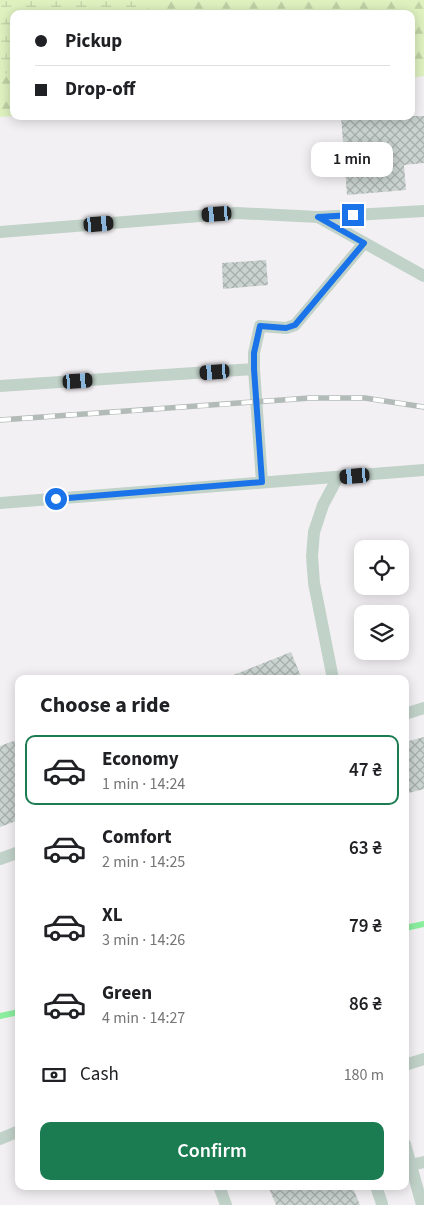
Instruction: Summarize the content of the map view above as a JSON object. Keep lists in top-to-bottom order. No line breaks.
{"page":{"banner":["Pickup","Drop-off"],"bubble":"1 min","heading":"Choose a ride","list":[{"name":"Economy","note":"1 min · 14:24","value":"47 ₴"},{"name":"Comfort","note":"2 min · 14:25","value":"63 ₴"},{"name":"XL","note":"3 min · 14:26","value":"79 ₴"},{"name":"Green","note":"4 min · 14:27","value":"86 ₴"}],"pay":["Cash","180 m"],"buttons":"Confirm"}}
